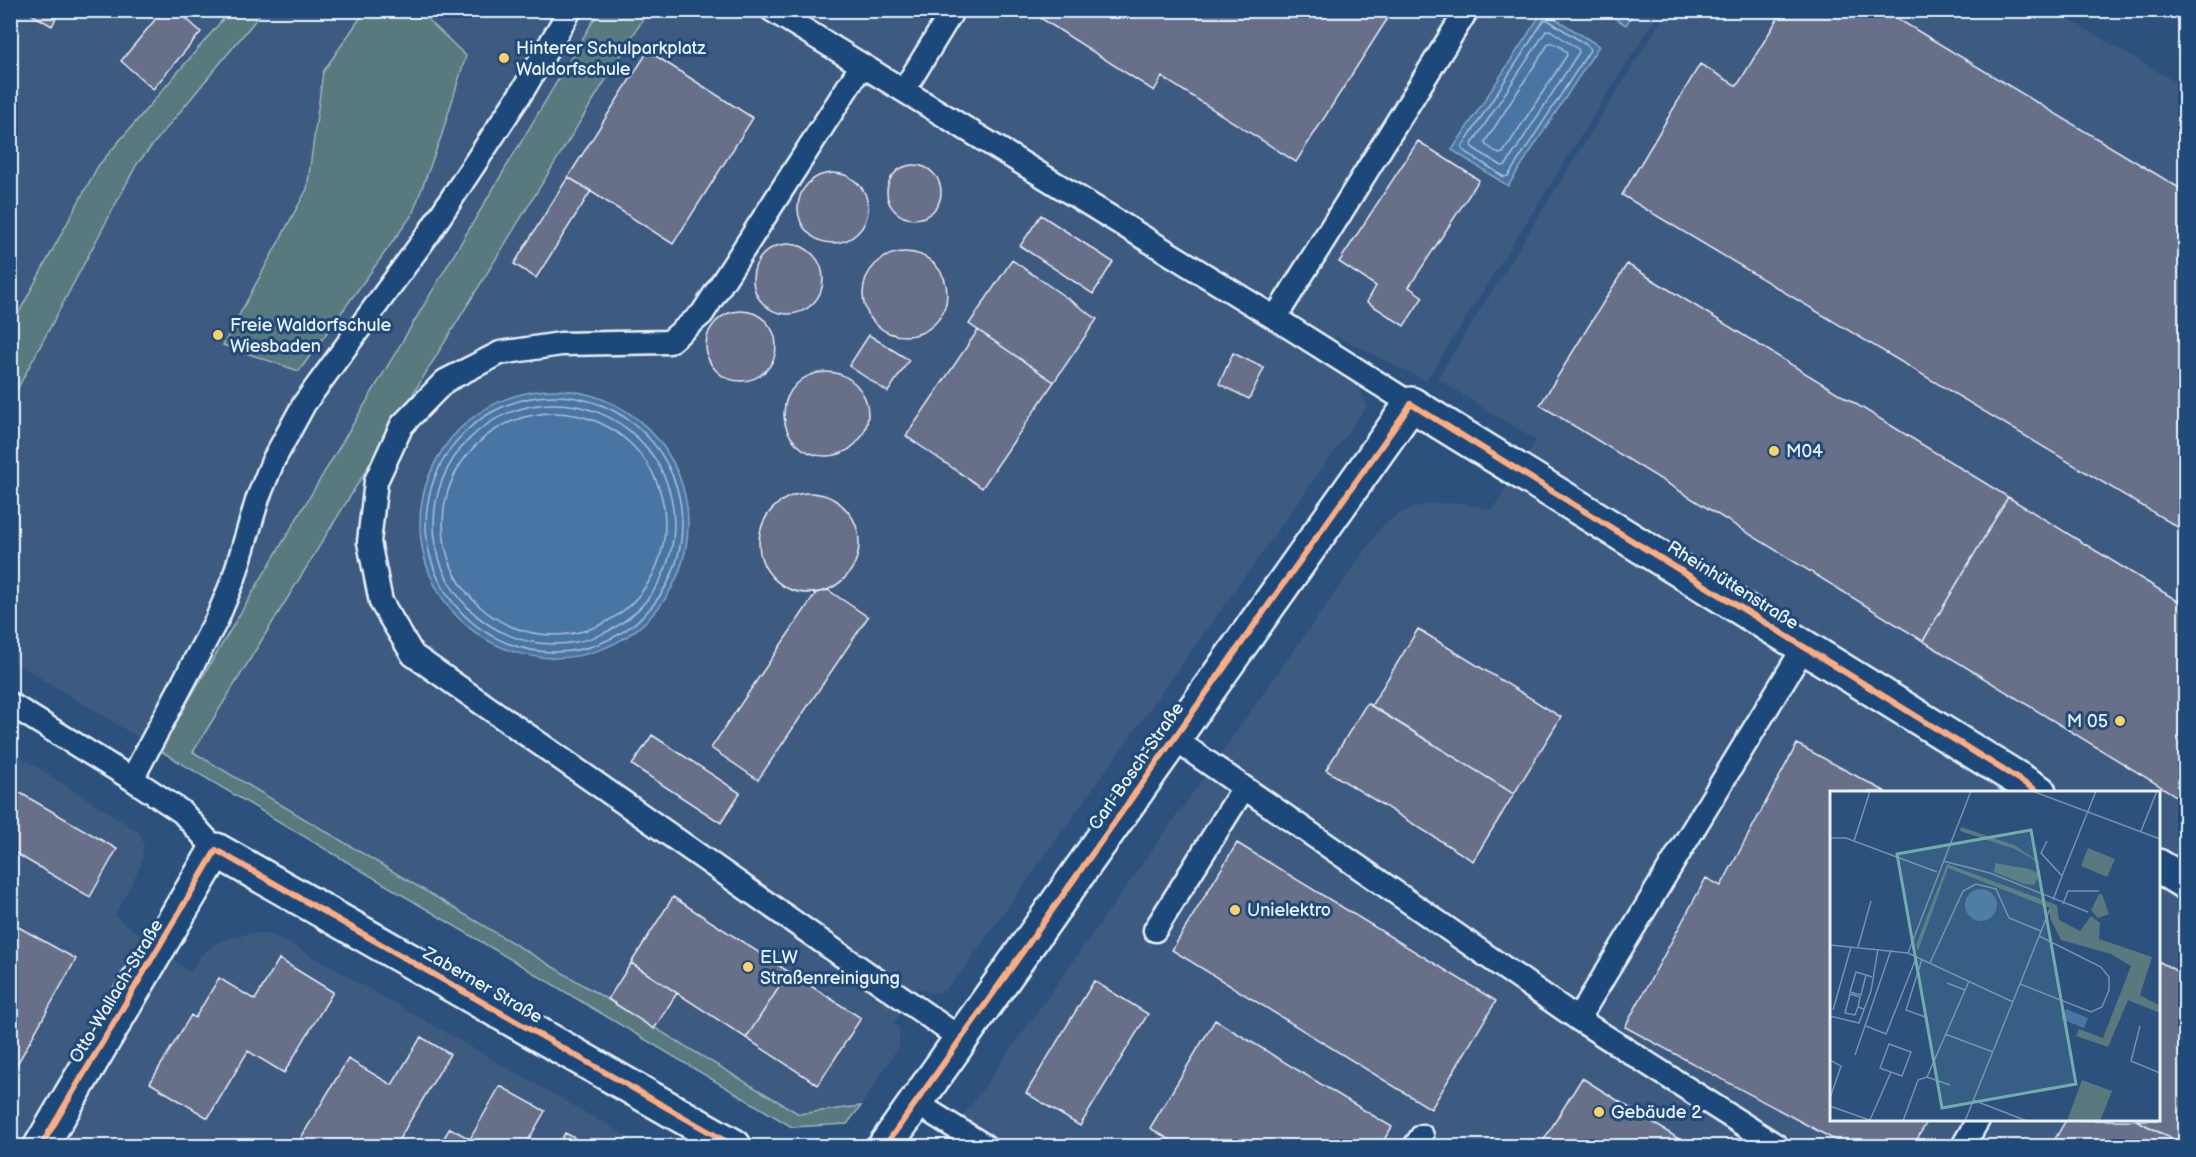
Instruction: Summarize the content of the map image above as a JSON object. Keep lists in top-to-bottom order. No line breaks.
{"streets":{"street":["Rheinhüttenstraße","Carl-Bosch-Straße","Zaberner Straße","Otto-Wallach-Straße"]},"crossings":[["Rheinhüttenstraße","Carl-Bosch-Straße"],["Zaberner Straße","Otto-Wallach-Straße"]],"places":["Hinterer Schulparkplatz Waldorfschule","Freie Waldorfschule Wiesbaden","M04","M 05","Unielektro","ELW Straßenreinigung","Gebäude 2"]}
